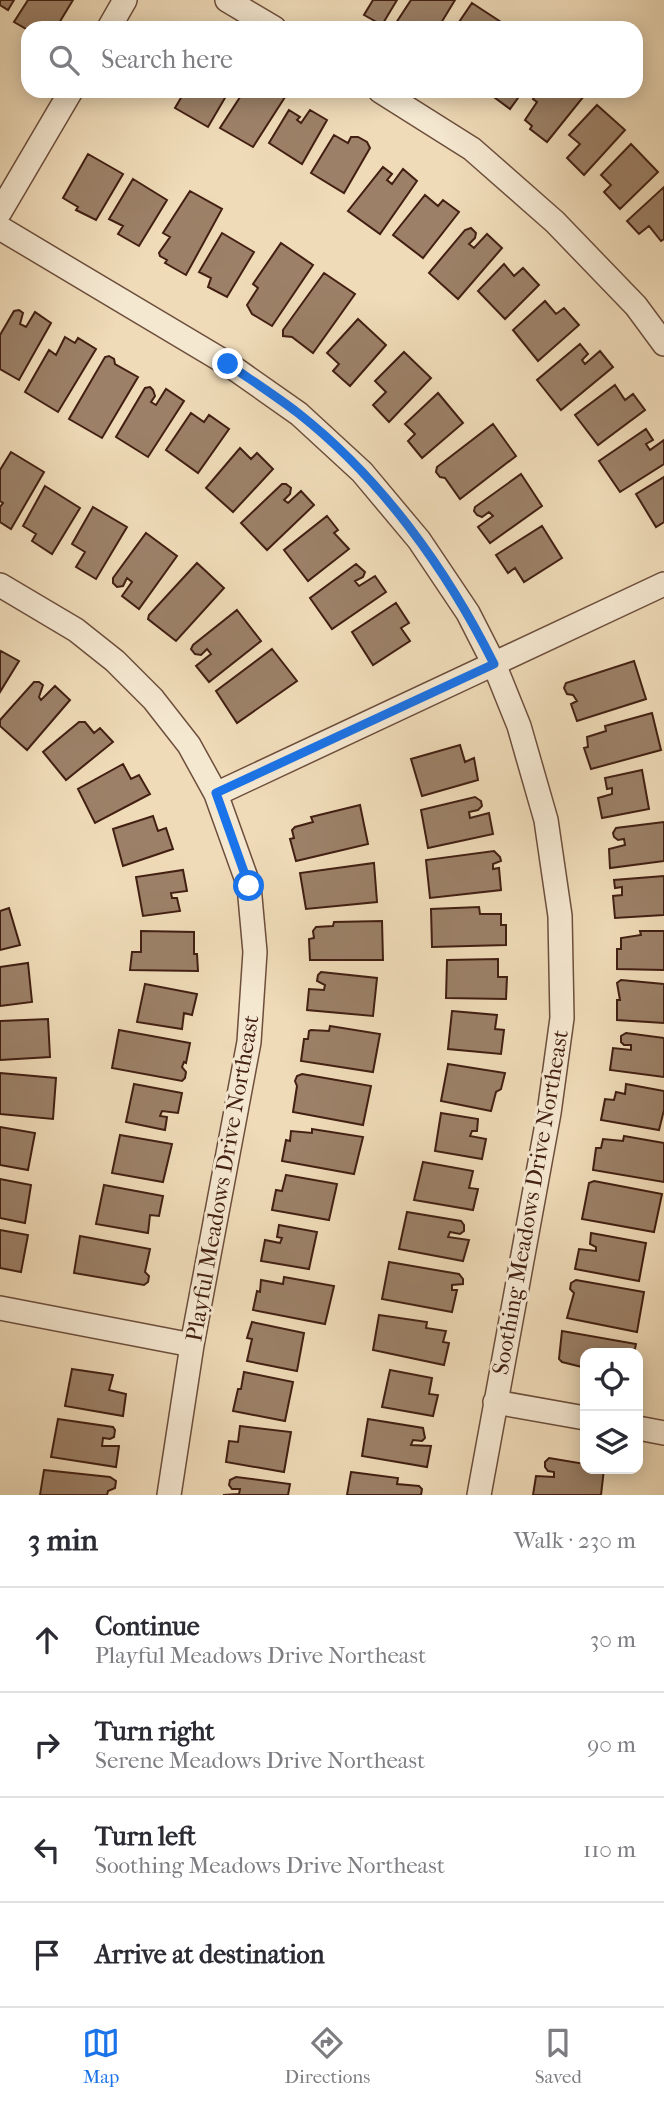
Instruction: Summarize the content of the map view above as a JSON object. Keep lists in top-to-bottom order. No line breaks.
{"streets":{"street":["Playful Meadows Drive Northeast","Soothing Meadows Drive Northeast"]},"page":{"search":"Search here","heading":["3 min","Walk · 230 m"],"list":[["Continue","Playful Meadows Drive Northeast","30 m"],["Turn right","Serene Meadows Drive Northeast","90 m"],["Turn left","Soothing Meadows Drive Northeast","110 m"],"Arrive at destination"],"nav":["Map","Directions","Saved"]}}
